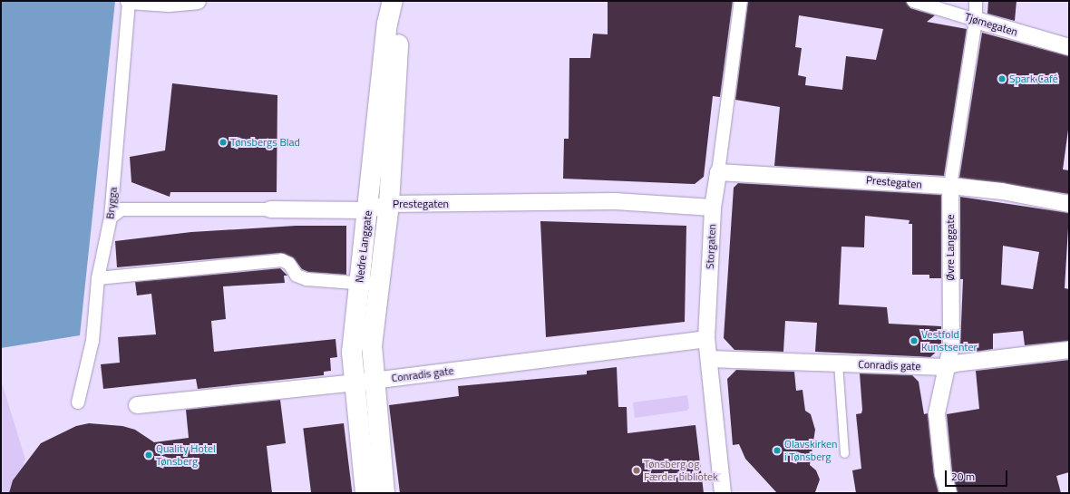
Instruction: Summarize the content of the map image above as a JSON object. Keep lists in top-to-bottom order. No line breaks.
{"streets":{"main road":["Nedre Langgate"],"street":["Tjømegaten","Prestegaten","Brygga","Storgaten","Øvre Langgate","Conradis gate"]},"crossings":[["Tjømegaten","Øvre Langgate"],["Prestegaten","Brygga"],["Prestegaten","Nedre Langgate"],["Prestegaten","Storgaten"],["Prestegaten","Øvre Langgate"],["Nedre Langgate","Conradis gate"],["Storgaten","Conradis gate"],["Øvre Langgate","Conradis gate"]],"places":["Spark Café","Tønsbergs Blad","Vestfold Kunstsenter","Olavskirken i Tønsberg","Quality Hotel Tønsberg","Tønsberg og Færder bibliotek"],"scale_bar":"20 m"}
